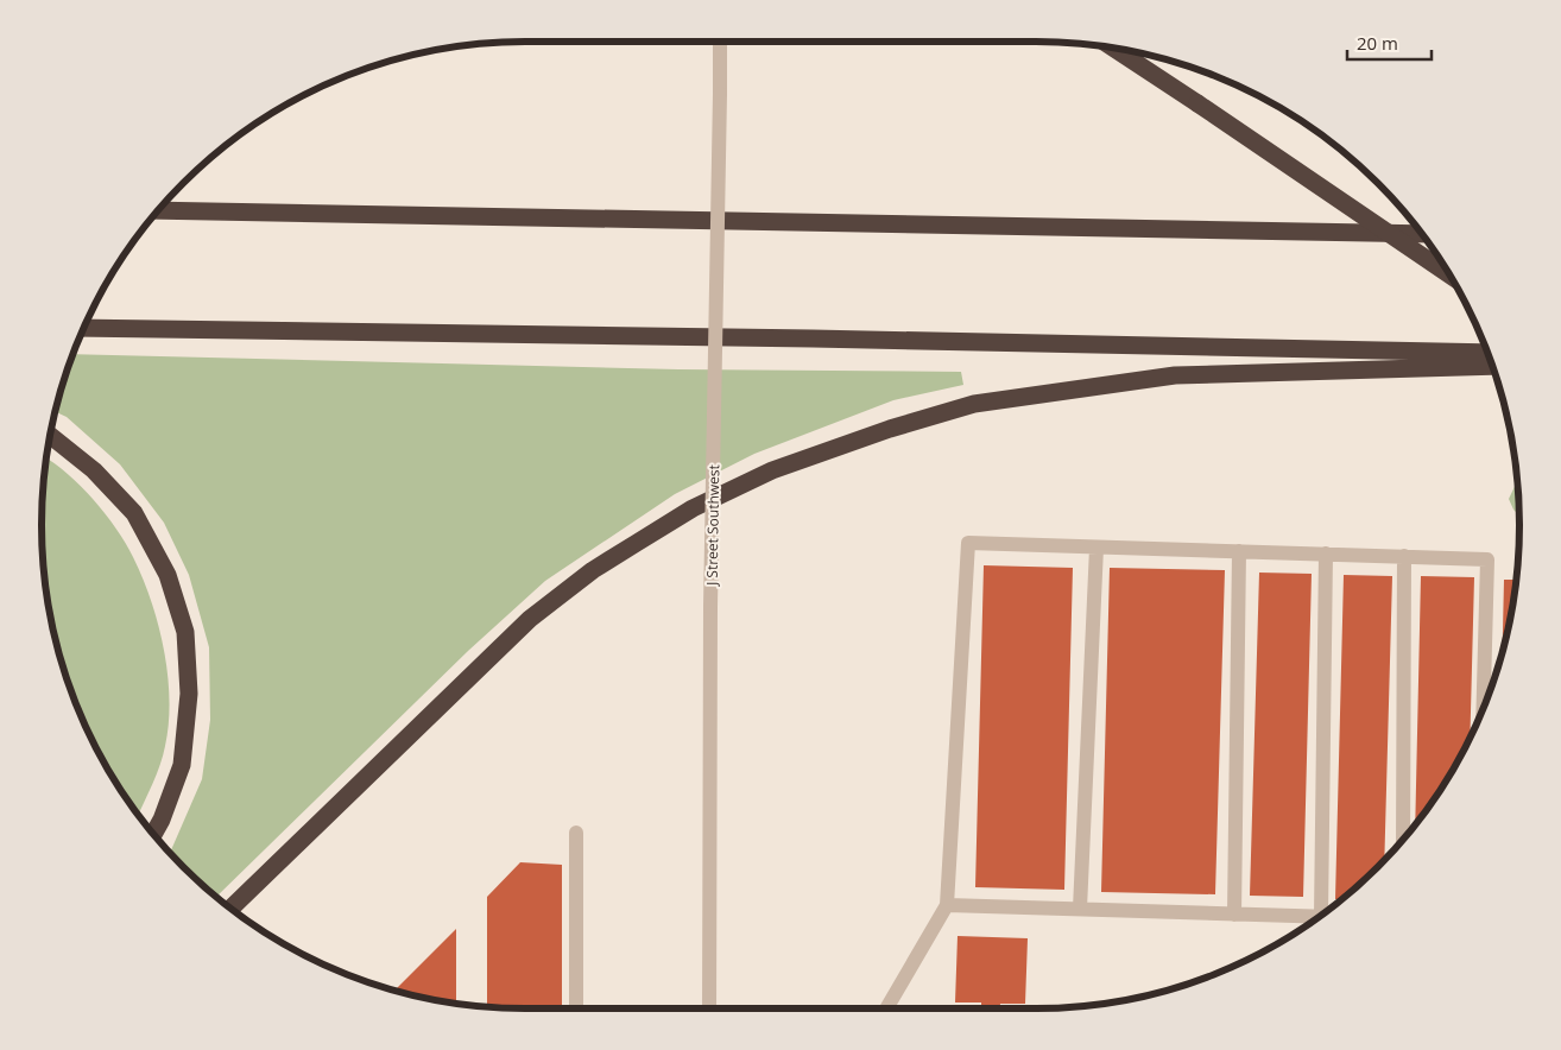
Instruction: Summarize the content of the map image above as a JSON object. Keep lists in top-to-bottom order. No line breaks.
{"streets":{"street":["J Street Southwest"]},"scale_bar":"20 m"}
